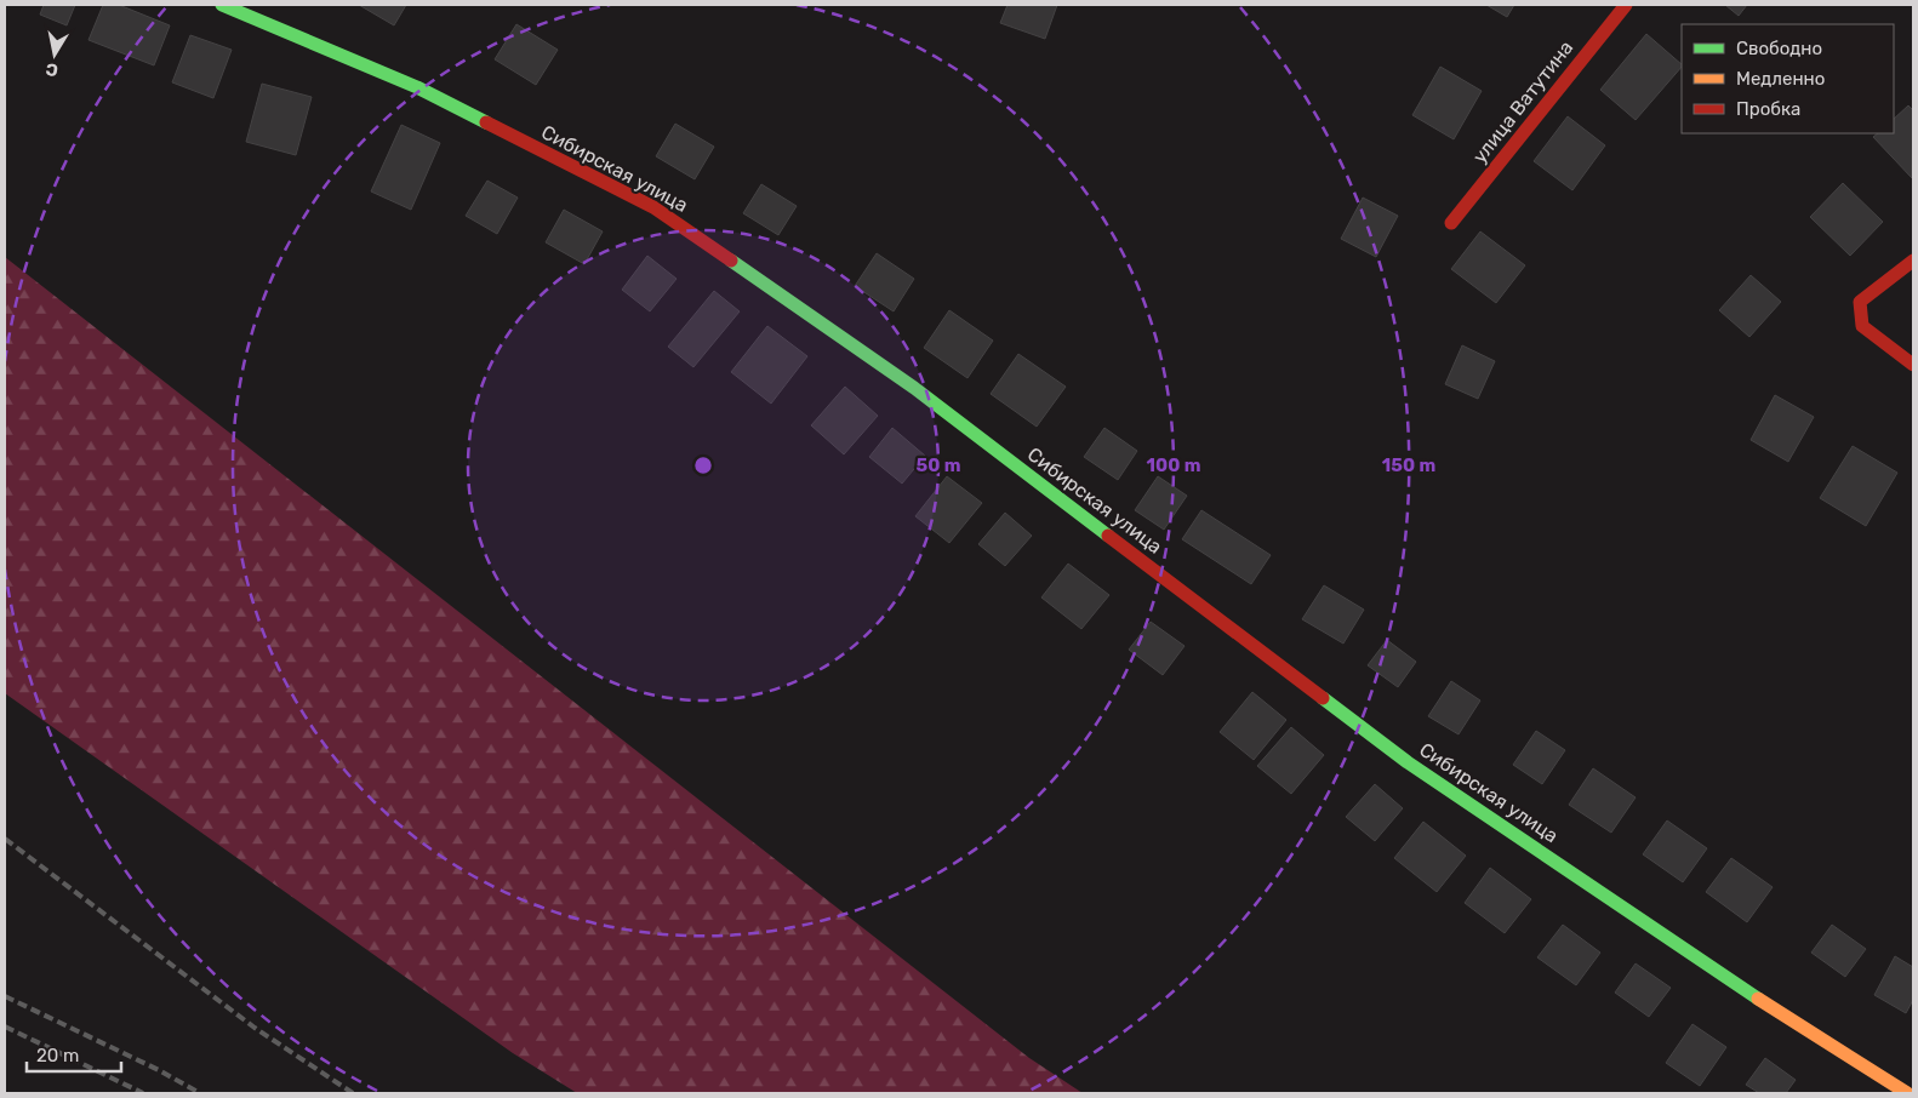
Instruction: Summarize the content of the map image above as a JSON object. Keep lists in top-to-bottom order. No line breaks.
{"streets":{"street":["улица Ватутина","Сибирская улица"]},"legend":["Свободно","Медленно","Пробка"],"scale_bar":"20 m","north":"bottom","rings":["50 m","100 m","150 m"]}
